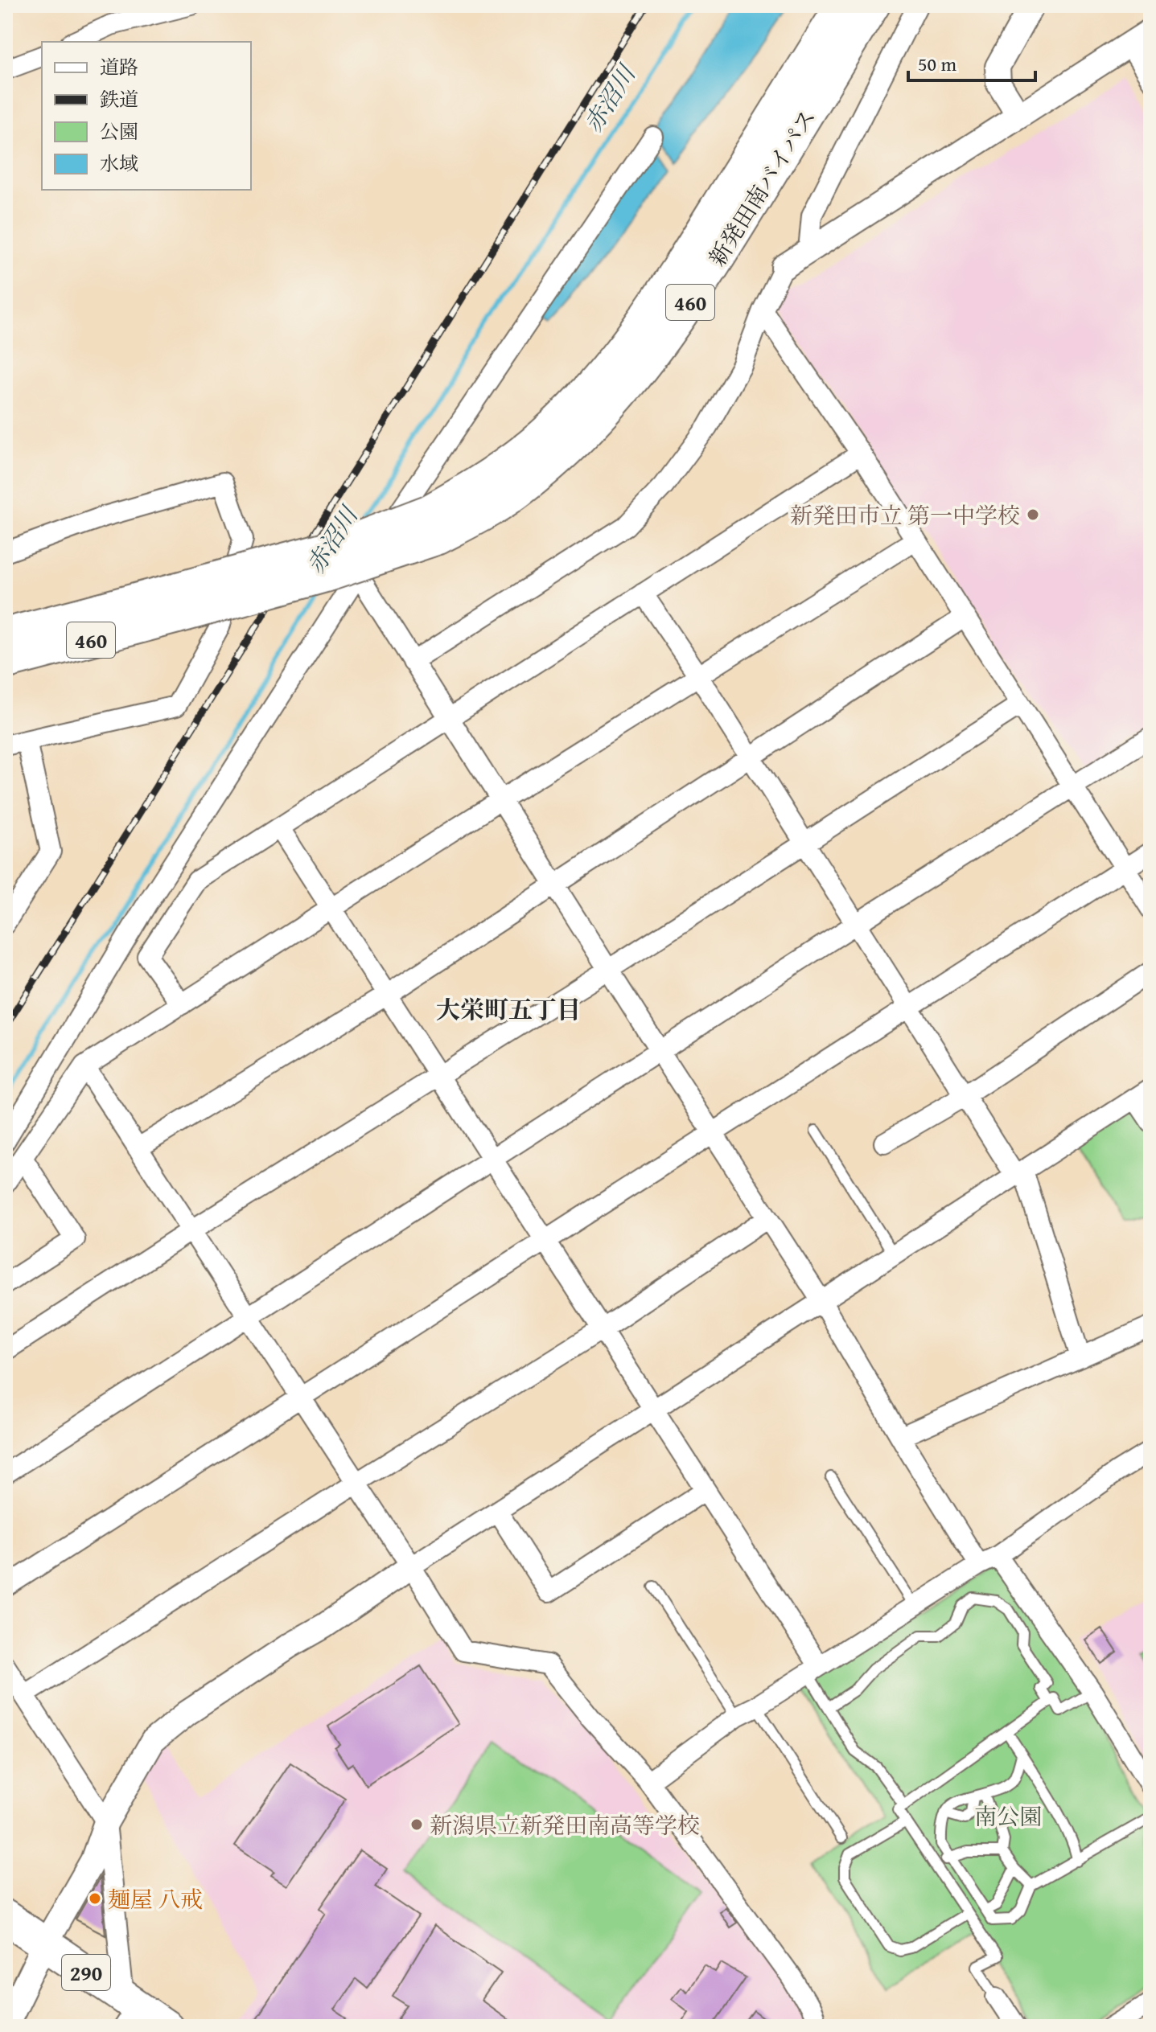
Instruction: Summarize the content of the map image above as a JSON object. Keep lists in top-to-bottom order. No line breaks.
{"streets":{"highway":["新発田南バイパス","460","290"]},"crossings":[["新発田南バイパス","460"]],"districts":["大栄町五丁目"],"water":["赤沼川"],"parks":["南公園"],"places":["新発田市立 第一中学校","新潟県立新発田南高等学校","麺屋 八戒"],"legend":["道路","鉄道","公園","水域"],"scale_bar":"50 m"}
